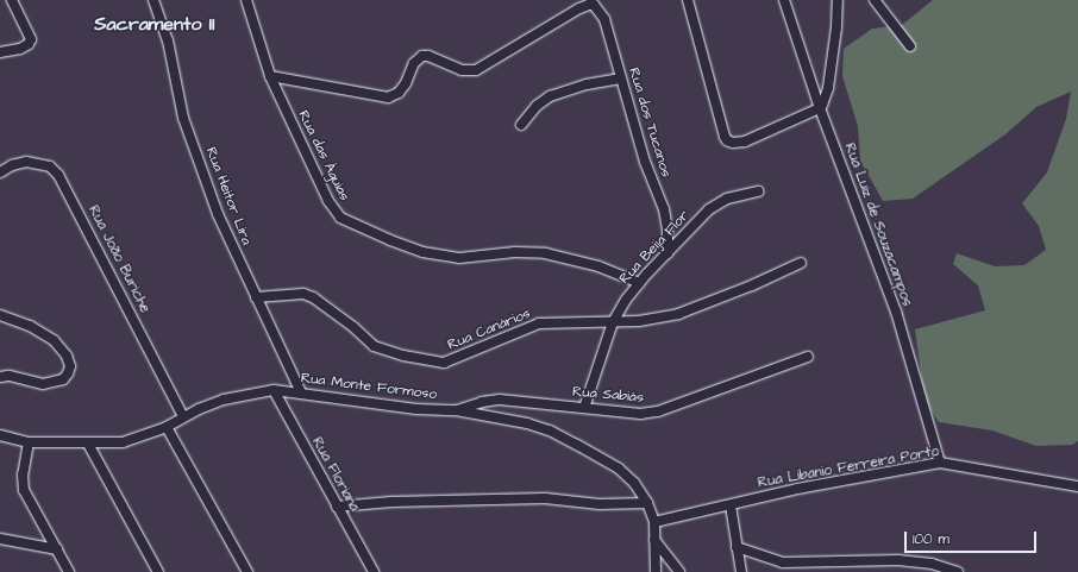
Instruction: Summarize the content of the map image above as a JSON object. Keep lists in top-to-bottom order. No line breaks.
{"streets":{"street":["Rua dos Tucanos","Rua das Águias","Rua Heitor Lira","Rua Luiz de Souzacampos","Rua Beija Flor","Rua João Buriche","Rua Canários","Rua Monte Formoso","Rua Sabiás","Rua Libanio Ferreira Porto","Rua Floriana"]},"crossings":[["Rua dos Tucanos","Rua das Águias"],["Rua dos Tucanos","Rua Beija Flor"],["Rua das Águias","Rua Beija Flor"],["Rua Heitor Lira","Rua Canários"],["Rua Heitor Lira","Rua Monte Formoso"],["Rua Luiz de Souzacampos","Rua Libanio Ferreira Porto"],["Rua Beija Flor","Rua Canários"],["Rua Beija Flor","Rua Sabiás"],["Rua João Buriche","Rua Monte Formoso"],["Rua Monte Formoso","Rua Sabiás"],["Rua Monte Formoso","Rua Libanio Ferreira Porto"],["Rua Monte Formoso","Rua Floriana"]],"districts":["Sacramento II"],"scale_bar":"100 m"}
